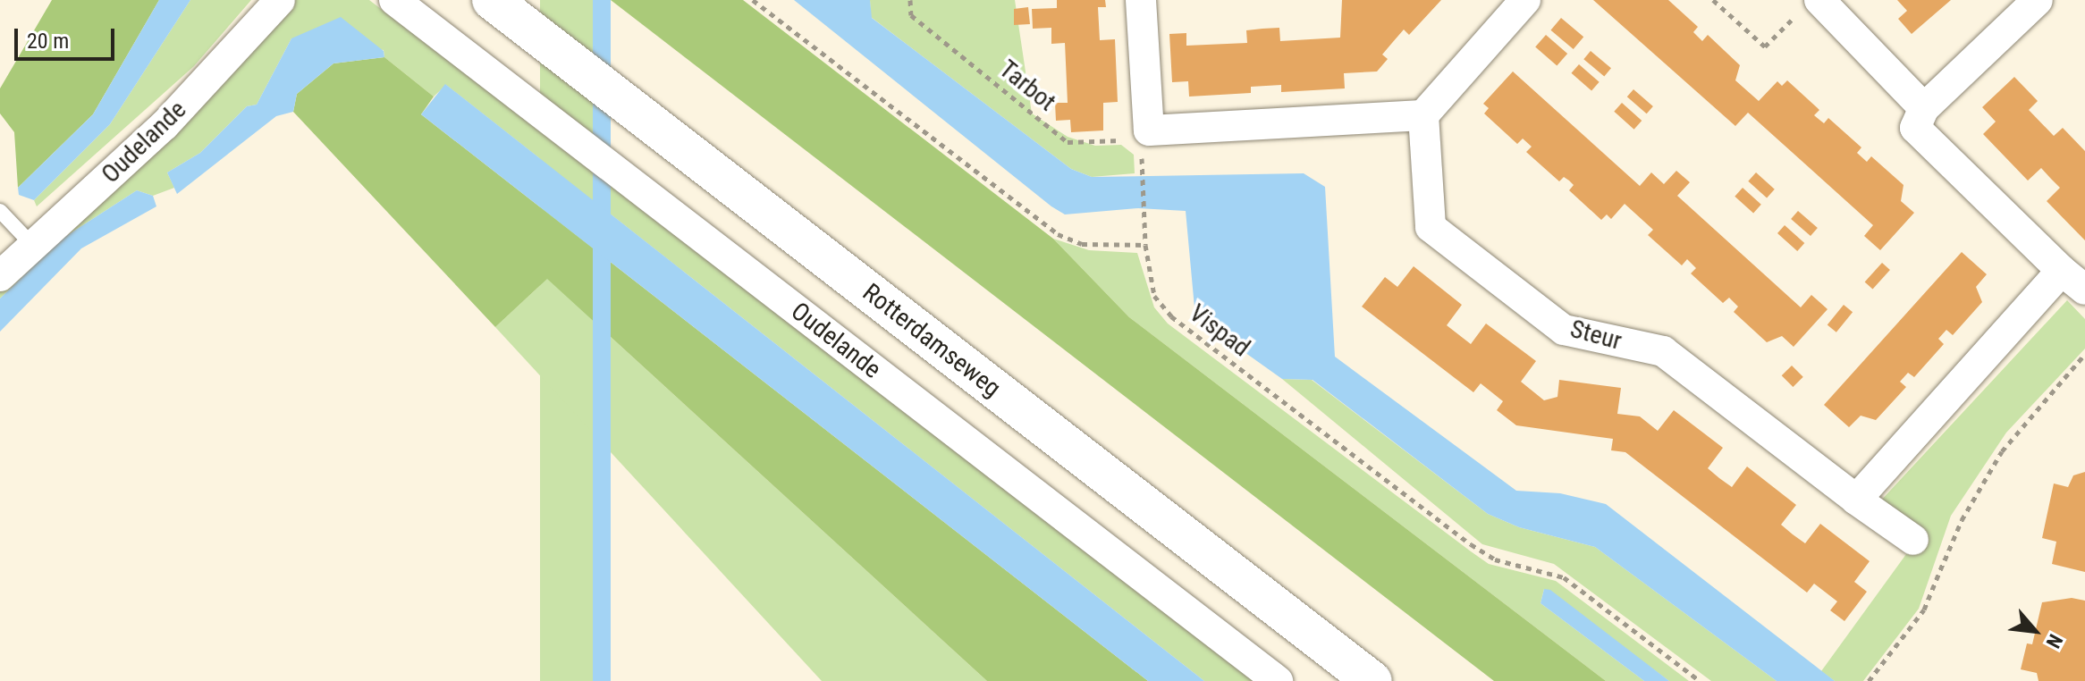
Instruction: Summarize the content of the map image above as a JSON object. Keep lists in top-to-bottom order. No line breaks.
{"streets":{"main road":["Rotterdamseweg"],"street":["Oudelande","Steur"],"path":["Tarbot","Vispad"]},"crossings":[["Tarbot","Vispad"]],"scale_bar":"20 m","north":"bottom right"}
